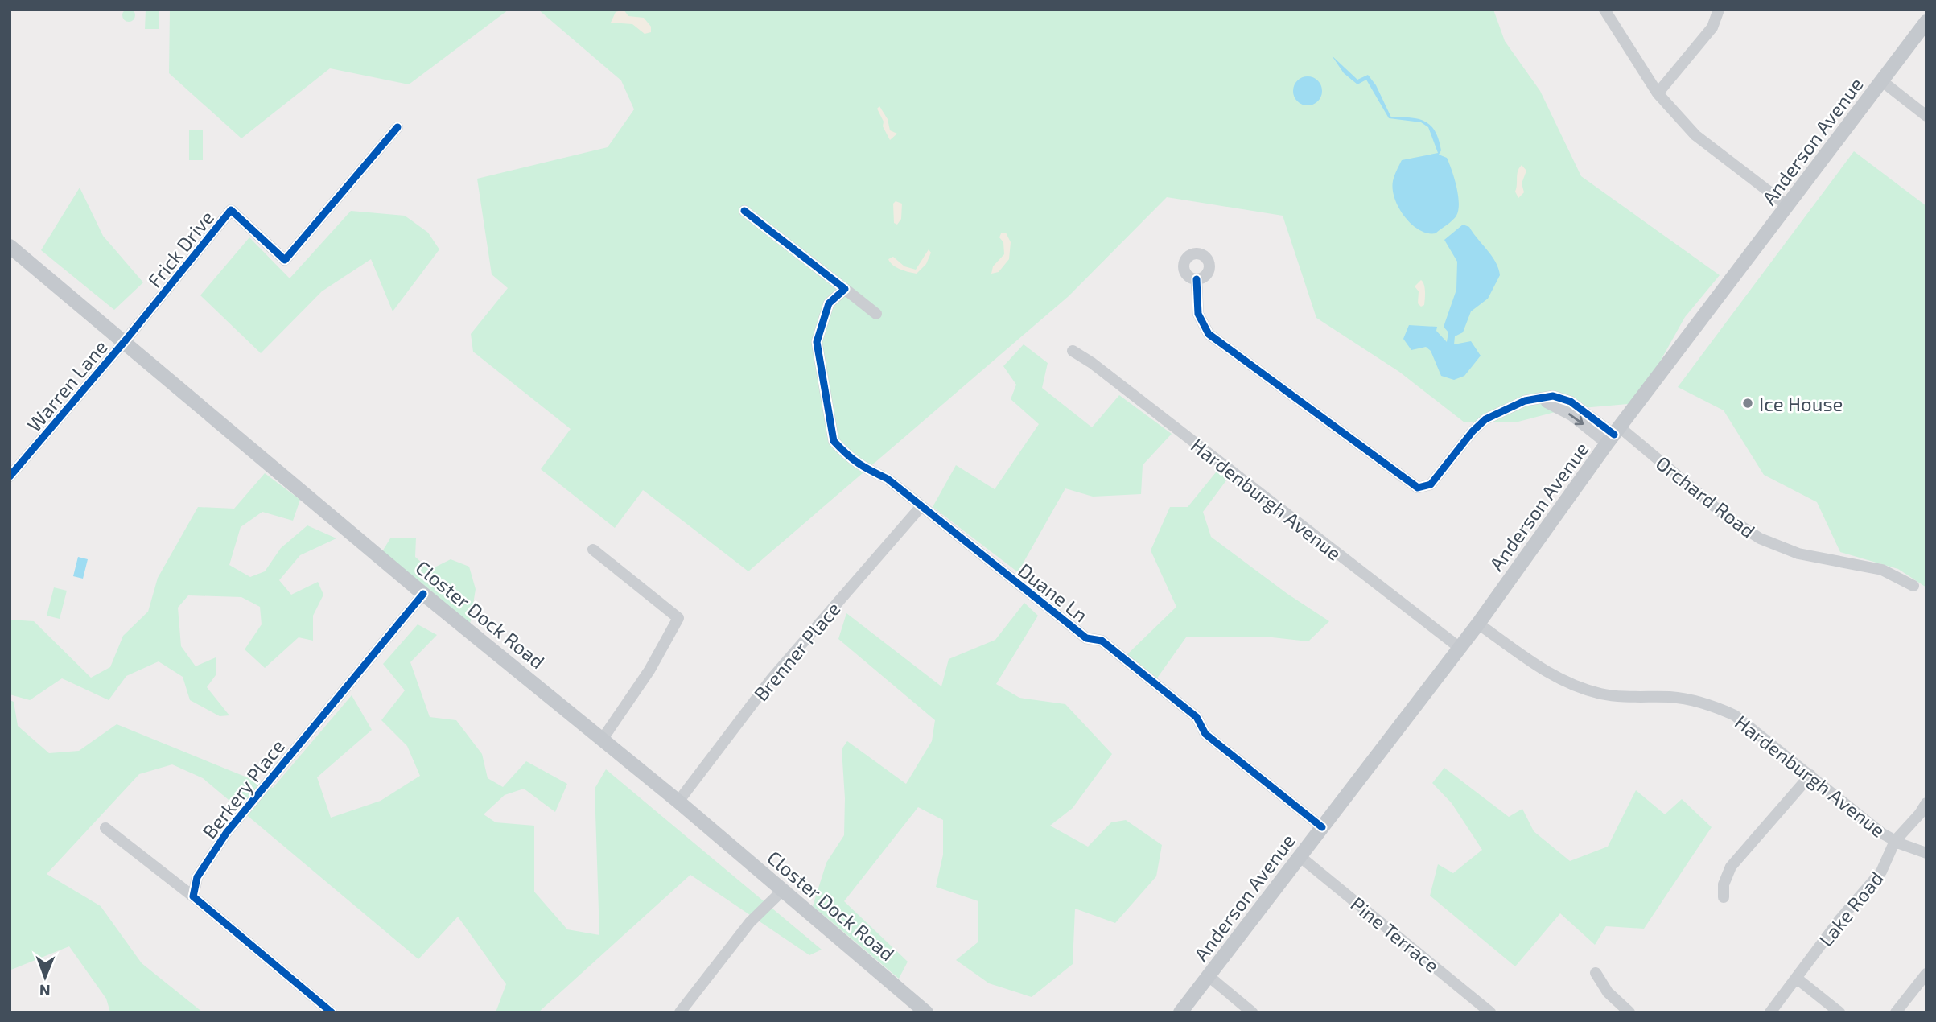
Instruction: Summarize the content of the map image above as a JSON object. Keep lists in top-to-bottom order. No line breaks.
{"streets":{"main road":["Anderson Avenue","Closter Dock Road"],"street":["Frick Drive","Warren Lane","Orchard Road","Hardenburgh Avenue","Duane Ln","Brenner Place","Berkery Place","Lake Road","Pine Terrace"]},"crossings":[["Anderson Avenue","Orchard Road"],["Anderson Avenue","Hardenburgh Avenue"],["Anderson Avenue","Duane Ln"],["Anderson Avenue","Pine Terrace"],["Frick Drive","Warren Lane"],["Frick Drive","Closter Dock Road"],["Warren Lane","Closter Dock Road"],["Hardenburgh Avenue","Lake Road"],["Duane Ln","Brenner Place"],["Closter Dock Road","Brenner Place"],["Closter Dock Road","Berkery Place"]],"places":["Ice House"],"north":"bottom"}
